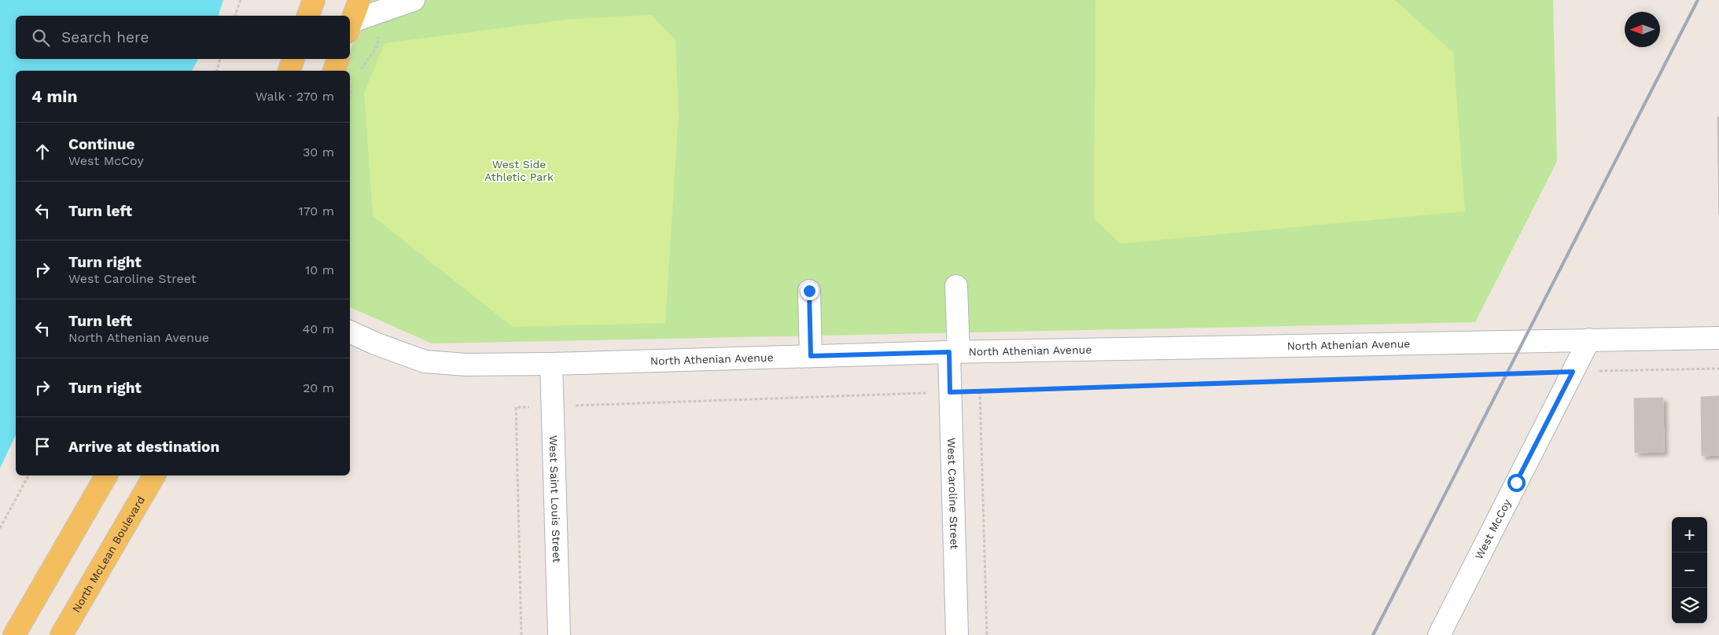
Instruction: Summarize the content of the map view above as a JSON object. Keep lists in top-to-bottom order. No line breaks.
{"streets":{"main road":["North McLean Boulevard"],"street":["North Athenian Avenue","West Caroline Street","West Saint Louis Street","West McCoy"]},"crossings":[["North Athenian Avenue","West Caroline Street"],["North Athenian Avenue","West Saint Louis Street"],["North Athenian Avenue","West McCoy"]],"parks":["West Side Athletic Park"],"north":"left","page":{"search":"Search here","heading":["4 min","Walk · 270 m"],"list":[["Continue","West McCoy","30 m"],["Turn left","170 m"],["Turn right","West Caroline Street","10 m"],["Turn left","North Athenian Avenue","40 m"],["Turn right","20 m"],"Arrive at destination"],"map_buttons":["+","−"]}}
